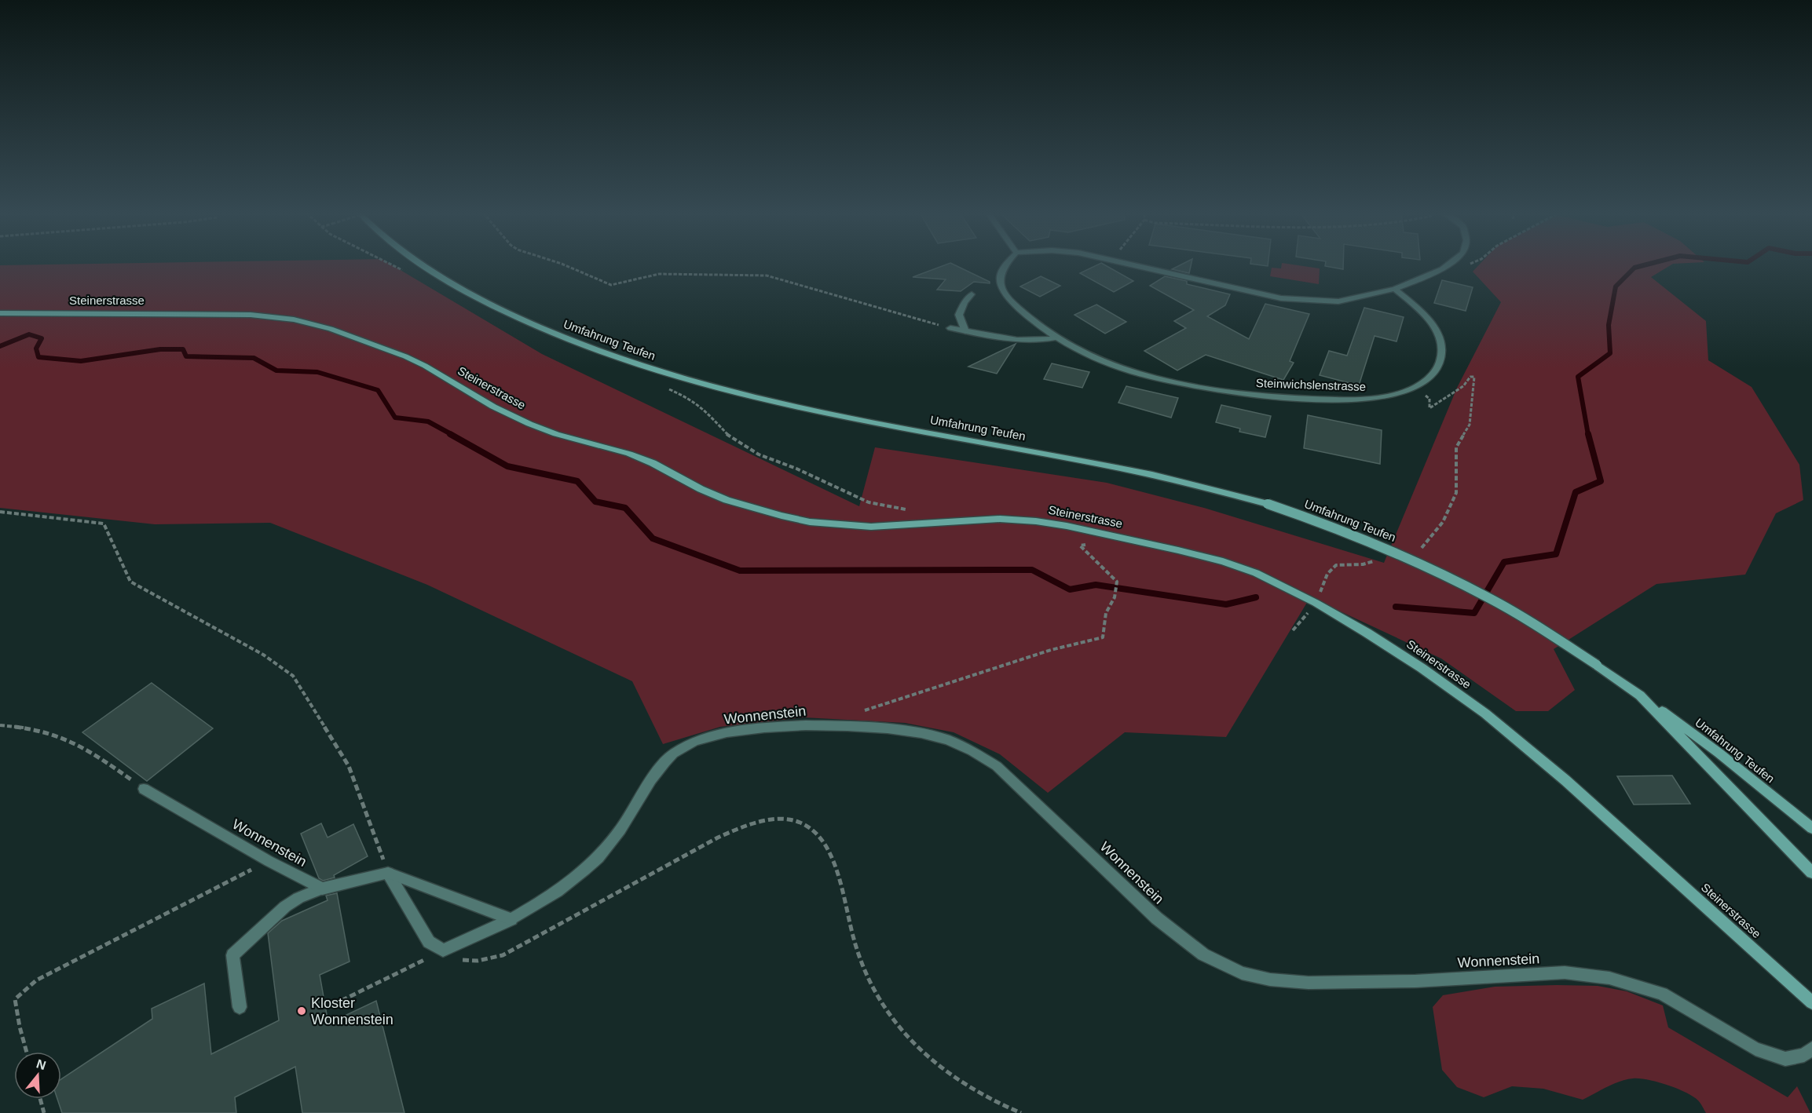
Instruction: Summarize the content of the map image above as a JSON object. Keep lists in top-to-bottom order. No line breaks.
{"streets":{"main road":["Steinerstrasse","Umfahrung Teufen"],"street":["Steinwichslenstrasse","Wonnenstein"]},"places":["Kloster Wonnenstein"],"north":"top"}
